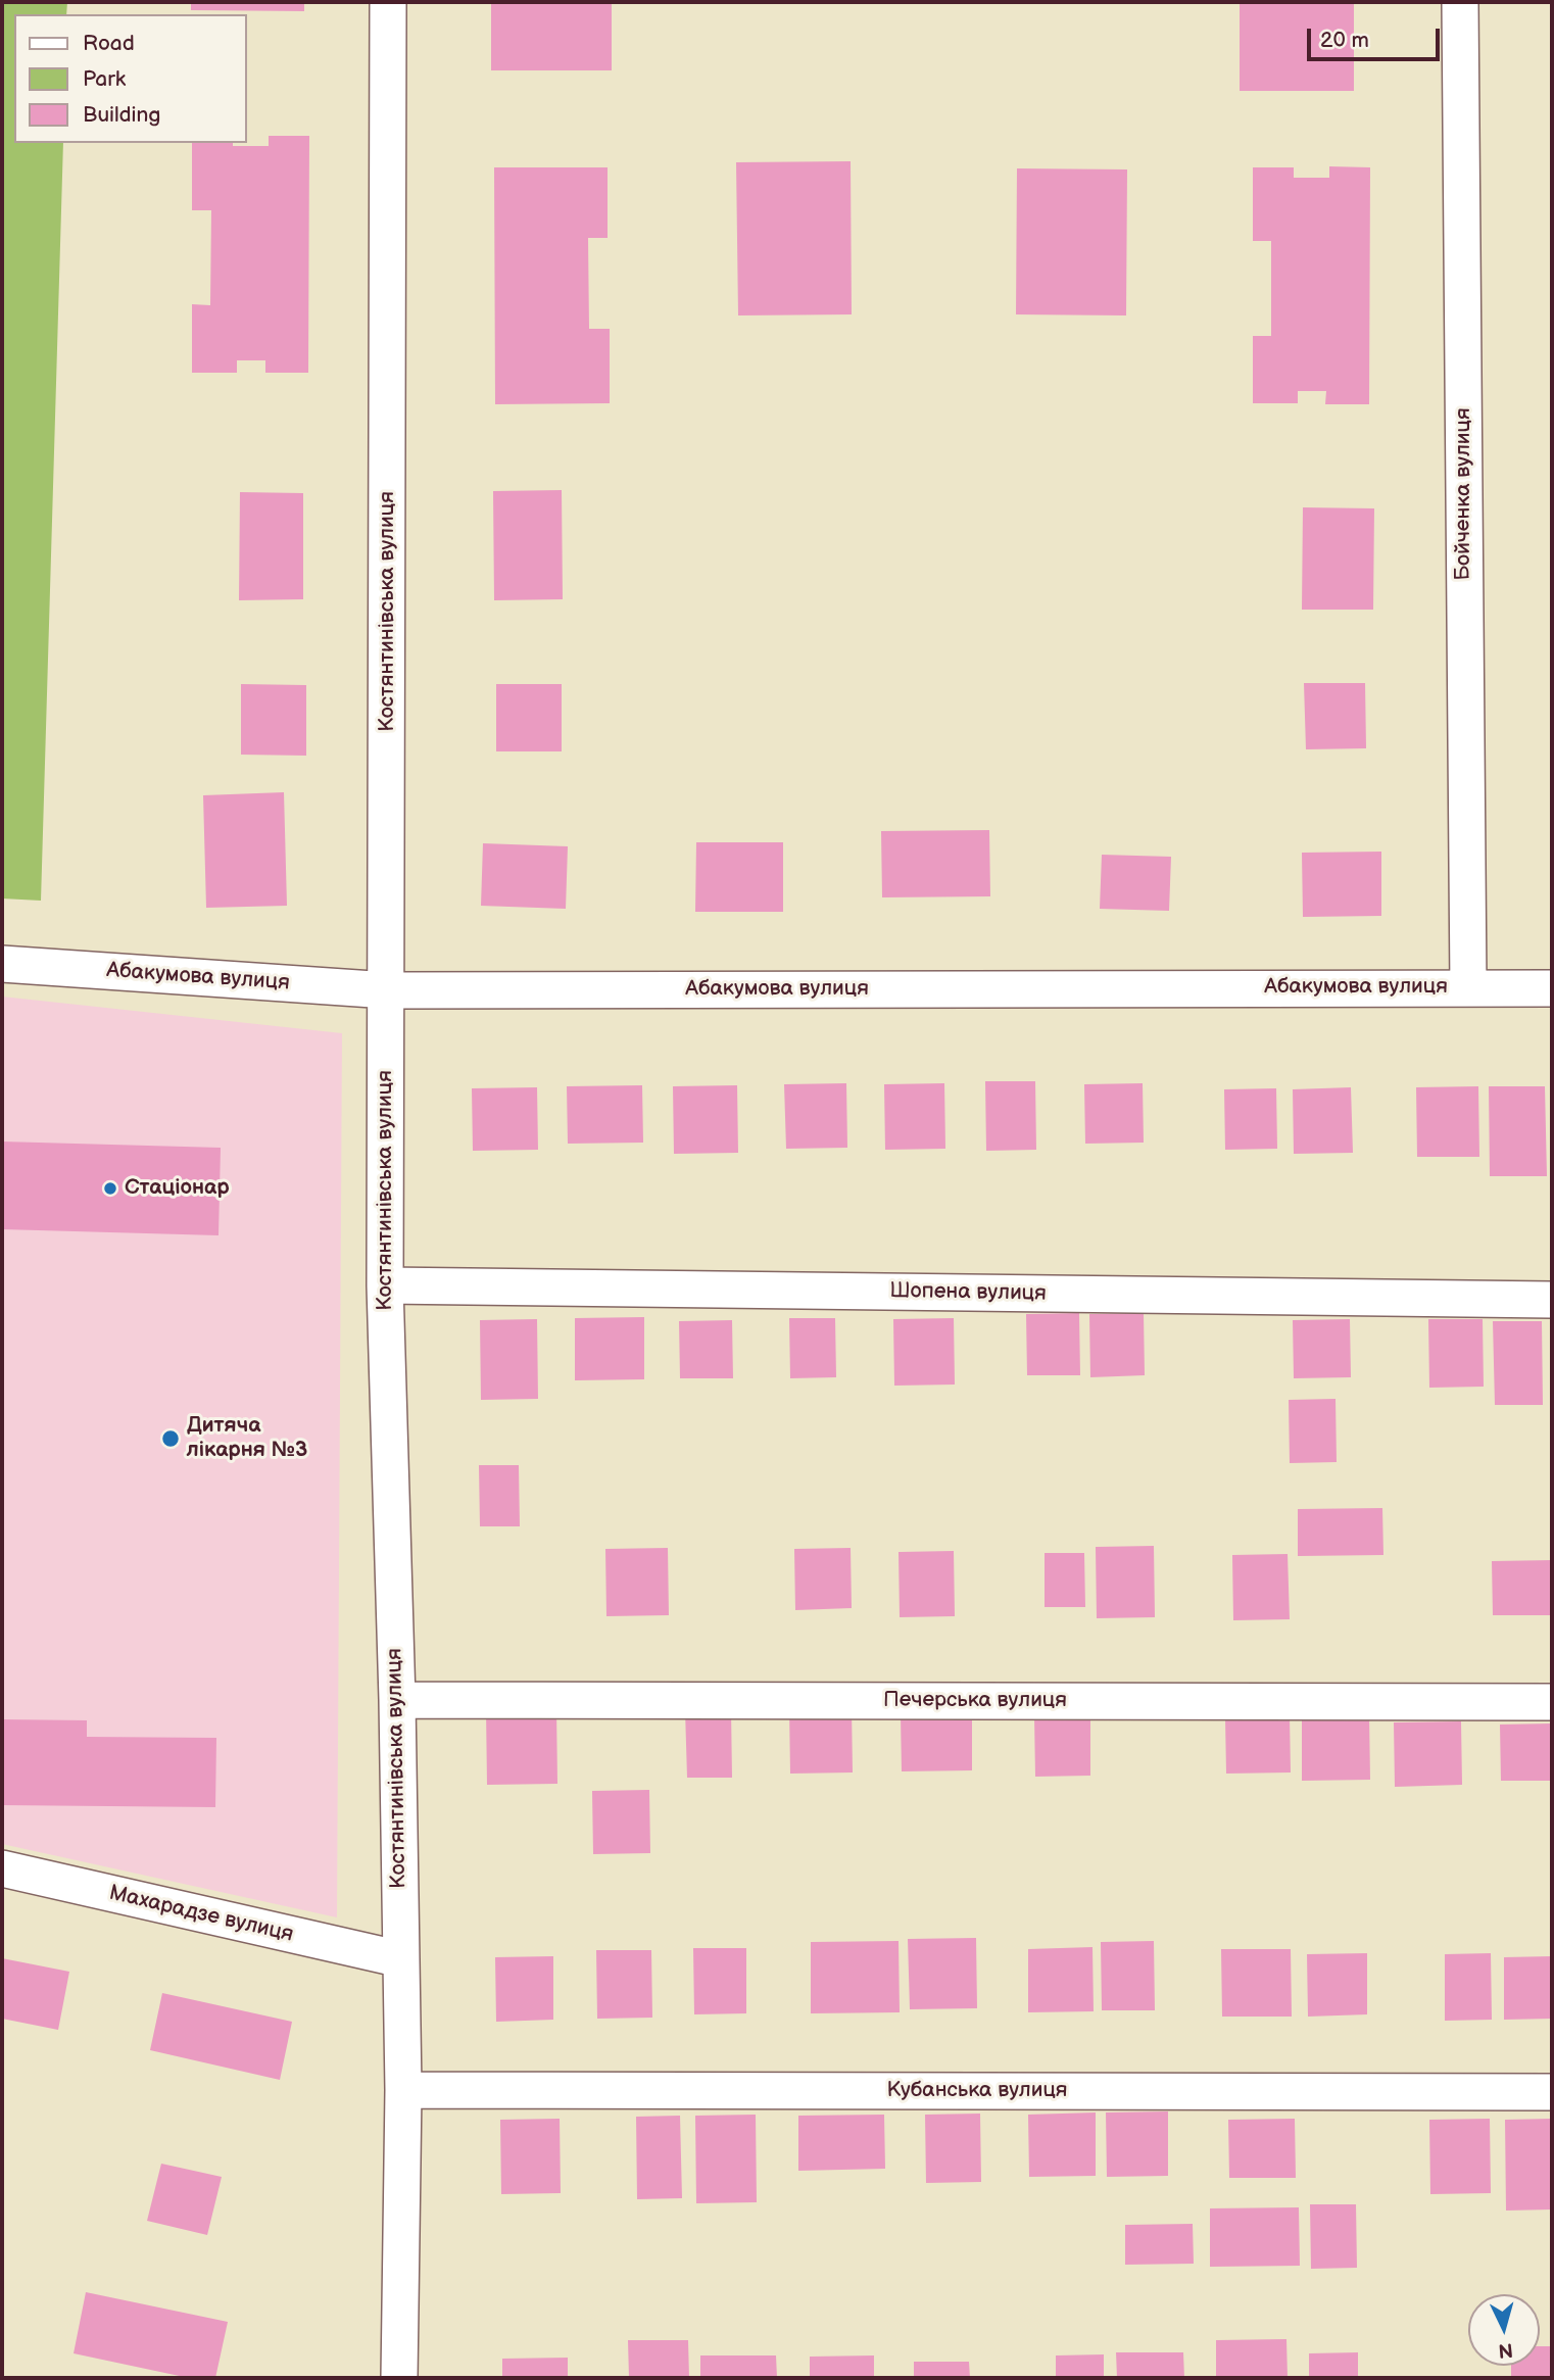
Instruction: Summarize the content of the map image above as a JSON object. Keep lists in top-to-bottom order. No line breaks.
{"streets":{"street":["Бойченка вулиця","Костянтинівська вулиця","Абакумова вулиця","Шопена вулиця","Печерська вулиця","Махарадзе вулиця","Кубанська вулиця"]},"crossings":[["Бойченка вулиця","Абакумова вулиця"],["Костянтинівська вулиця","Абакумова вулиця"],["Костянтинівська вулиця","Шопена вулиця"],["Костянтинівська вулиця","Печерська вулиця"],["Костянтинівська вулиця","Махарадзе вулиця"],["Костянтинівська вулиця","Кубанська вулиця"]],"places":["Стаціонар","Дитяча лікарня №3"],"legend":["Road","Park","Building"],"scale_bar":"20 m","north":"bottom"}
